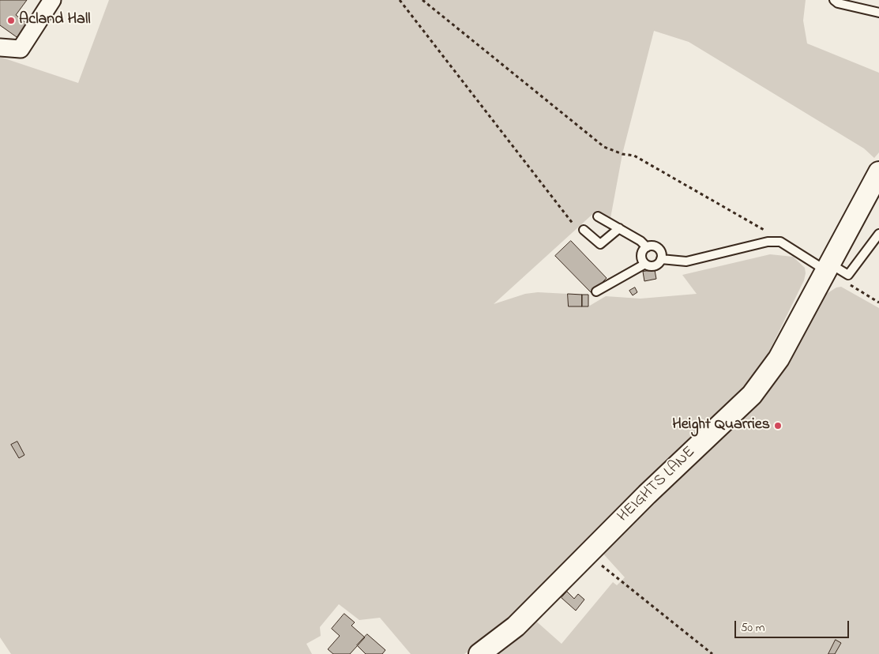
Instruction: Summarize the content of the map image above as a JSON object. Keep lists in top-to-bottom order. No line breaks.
{"streets":{"street":["HEIGHTS LANE"]},"places":["Acland Hall","Height Quarries"],"scale_bar":"50 m"}
